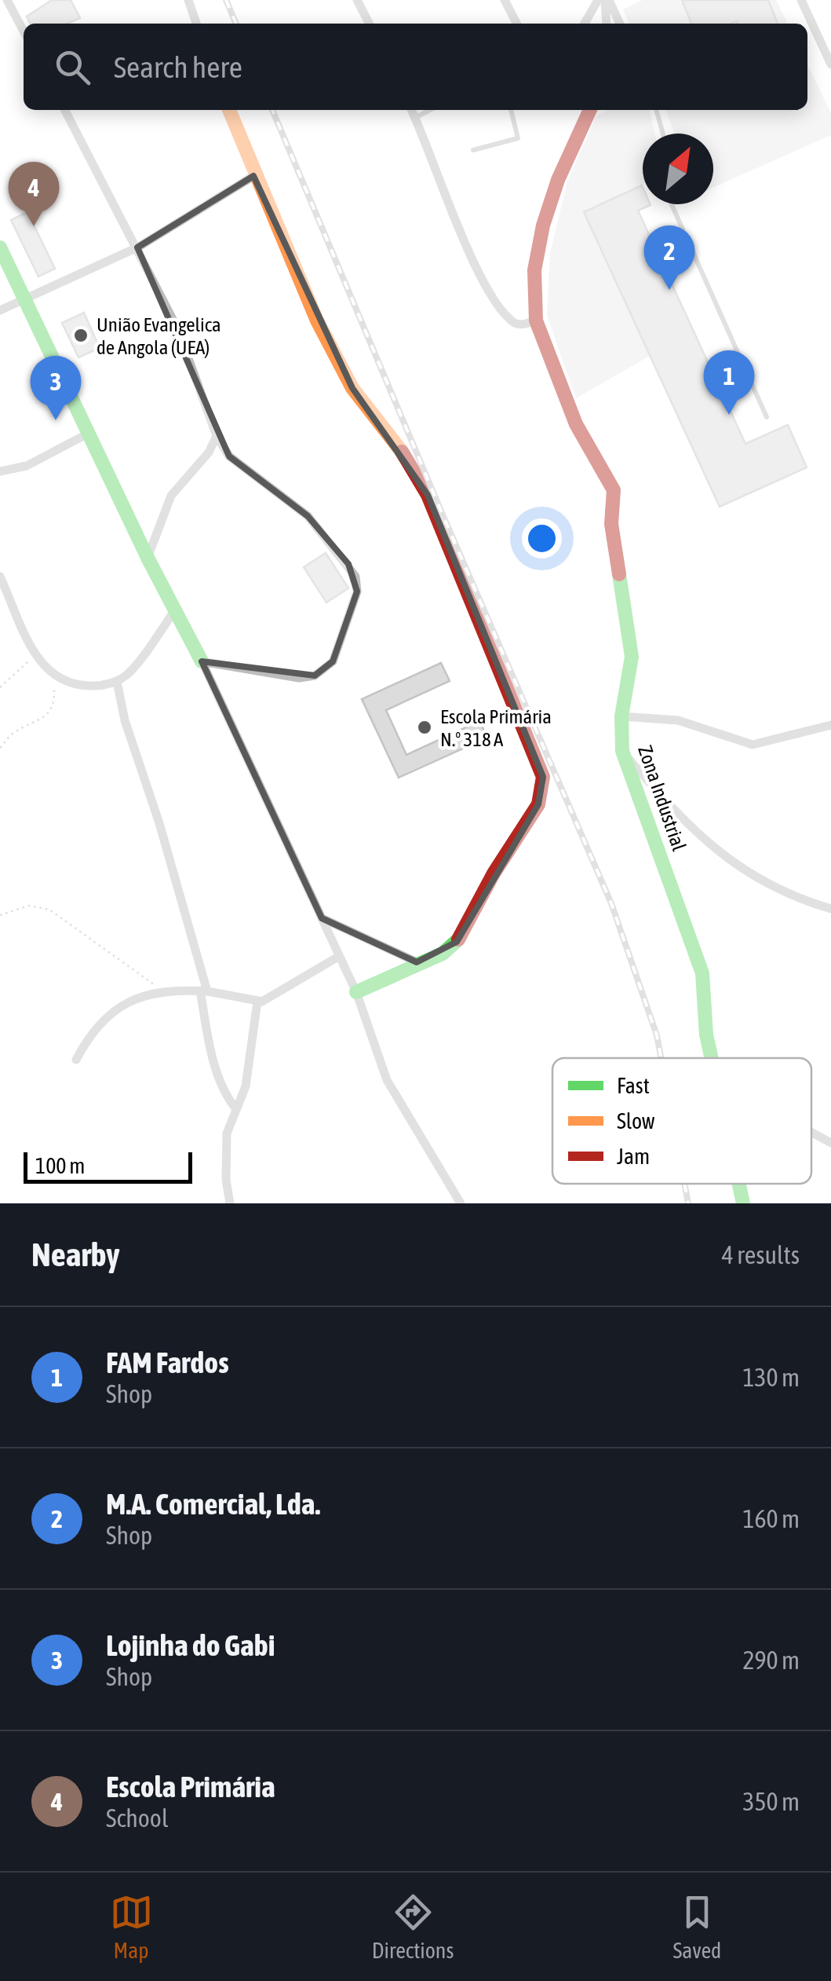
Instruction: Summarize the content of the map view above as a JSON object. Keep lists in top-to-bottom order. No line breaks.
{"streets":{"street":["Zona Industrial"]},"places":["União Evangelica de Angola (UEA)","Escola Primária N.º 318 A"],"legend":["Fast","Slow","Jam"],"scale_bar":"100 m","north":"top right","page":{"search":"Search here","pins":["4","2","1","3"],"scale":"100 m","heading":["Nearby","4 results"],"list":[{"mark":"1","name":"FAM Fardos","note":"Shop","value":"130 m"},{"mark":"2","name":"M.A. Comercial, Lda.","note":"Shop","value":"160 m"},{"mark":"3","name":"Lojinha do Gabi","note":"Shop","value":"290 m"},{"mark":"4","name":"Escola Primária","note":"School","value":"350 m"}],"nav":["Map","Directions","Saved"]}}
